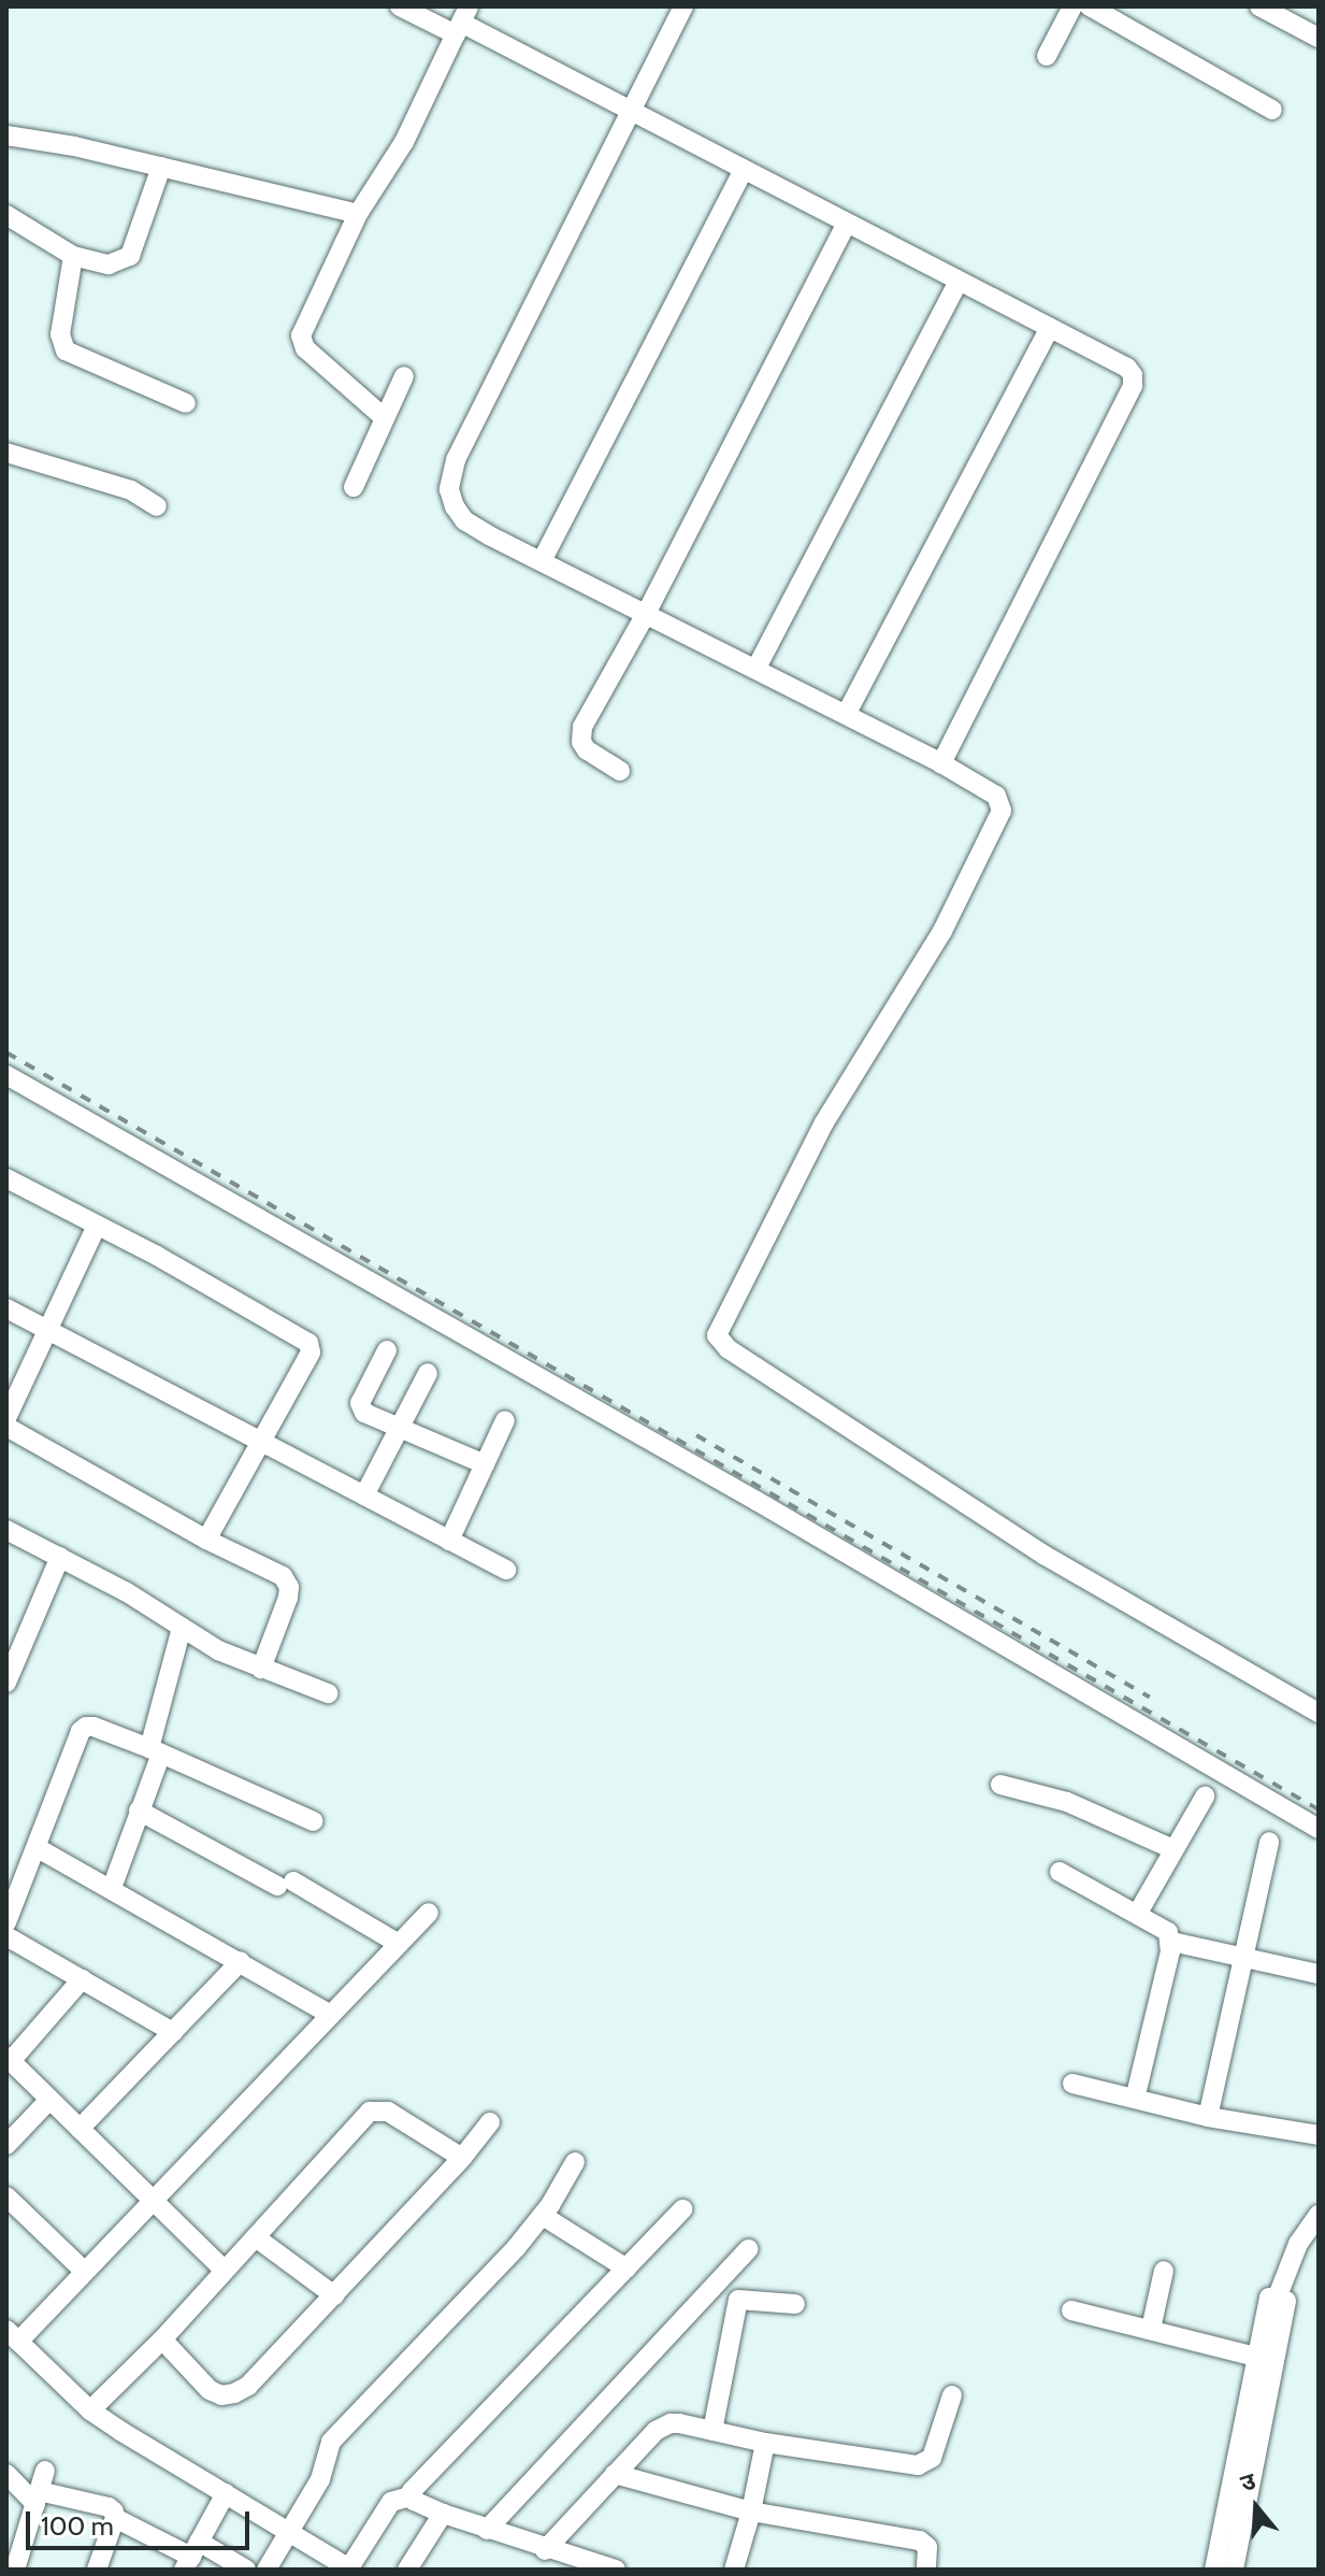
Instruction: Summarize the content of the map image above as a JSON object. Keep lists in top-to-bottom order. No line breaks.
{"scale_bar":"100 m","north":"top"}
